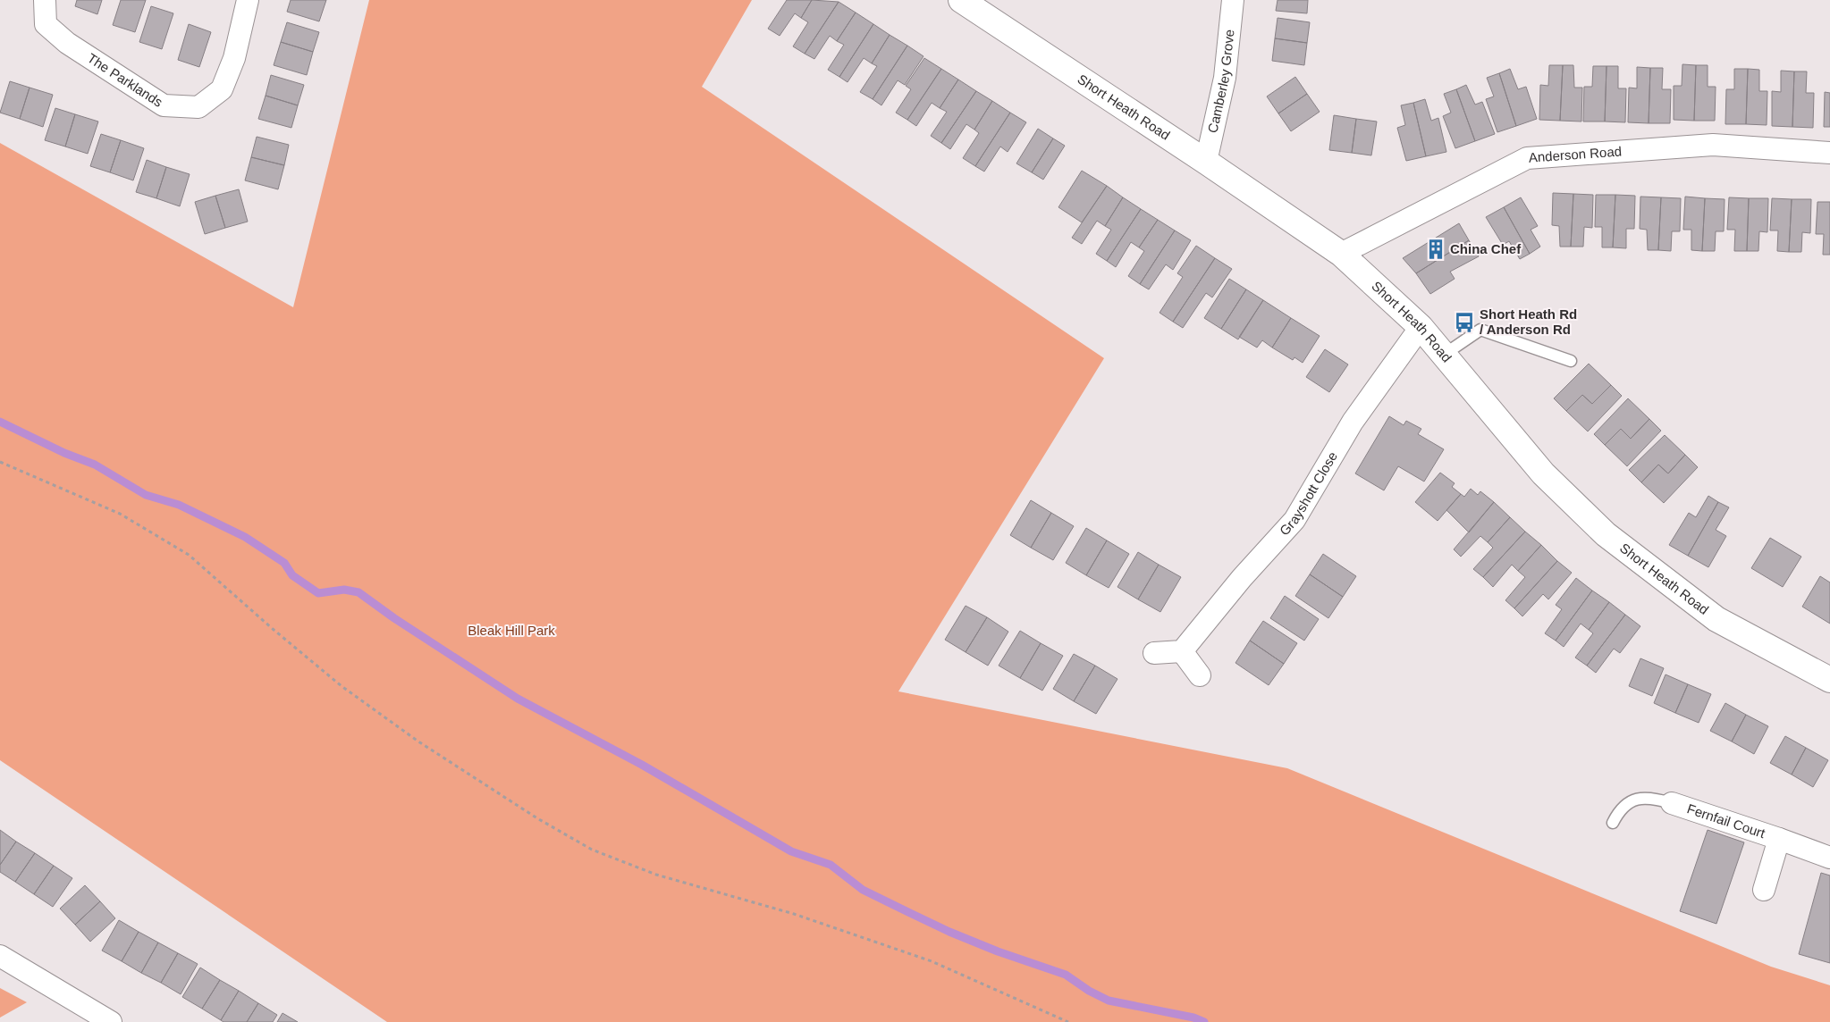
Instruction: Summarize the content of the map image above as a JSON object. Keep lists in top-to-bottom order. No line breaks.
{"streets":{"street":["The Parklands","Camberley Grove","Short Heath Road","Anderson Road","Grayshott Close","Fernfail Court"]},"crossings":[["Camberley Grove","Short Heath Road"],["Short Heath Road","Anderson Road"],["Short Heath Road","Grayshott Close"]],"parks":["Bleak Hill Park"],"places":{"building":["China Chef"],"bus stop":["Short Heath Rd / Anderson Rd"]}}
